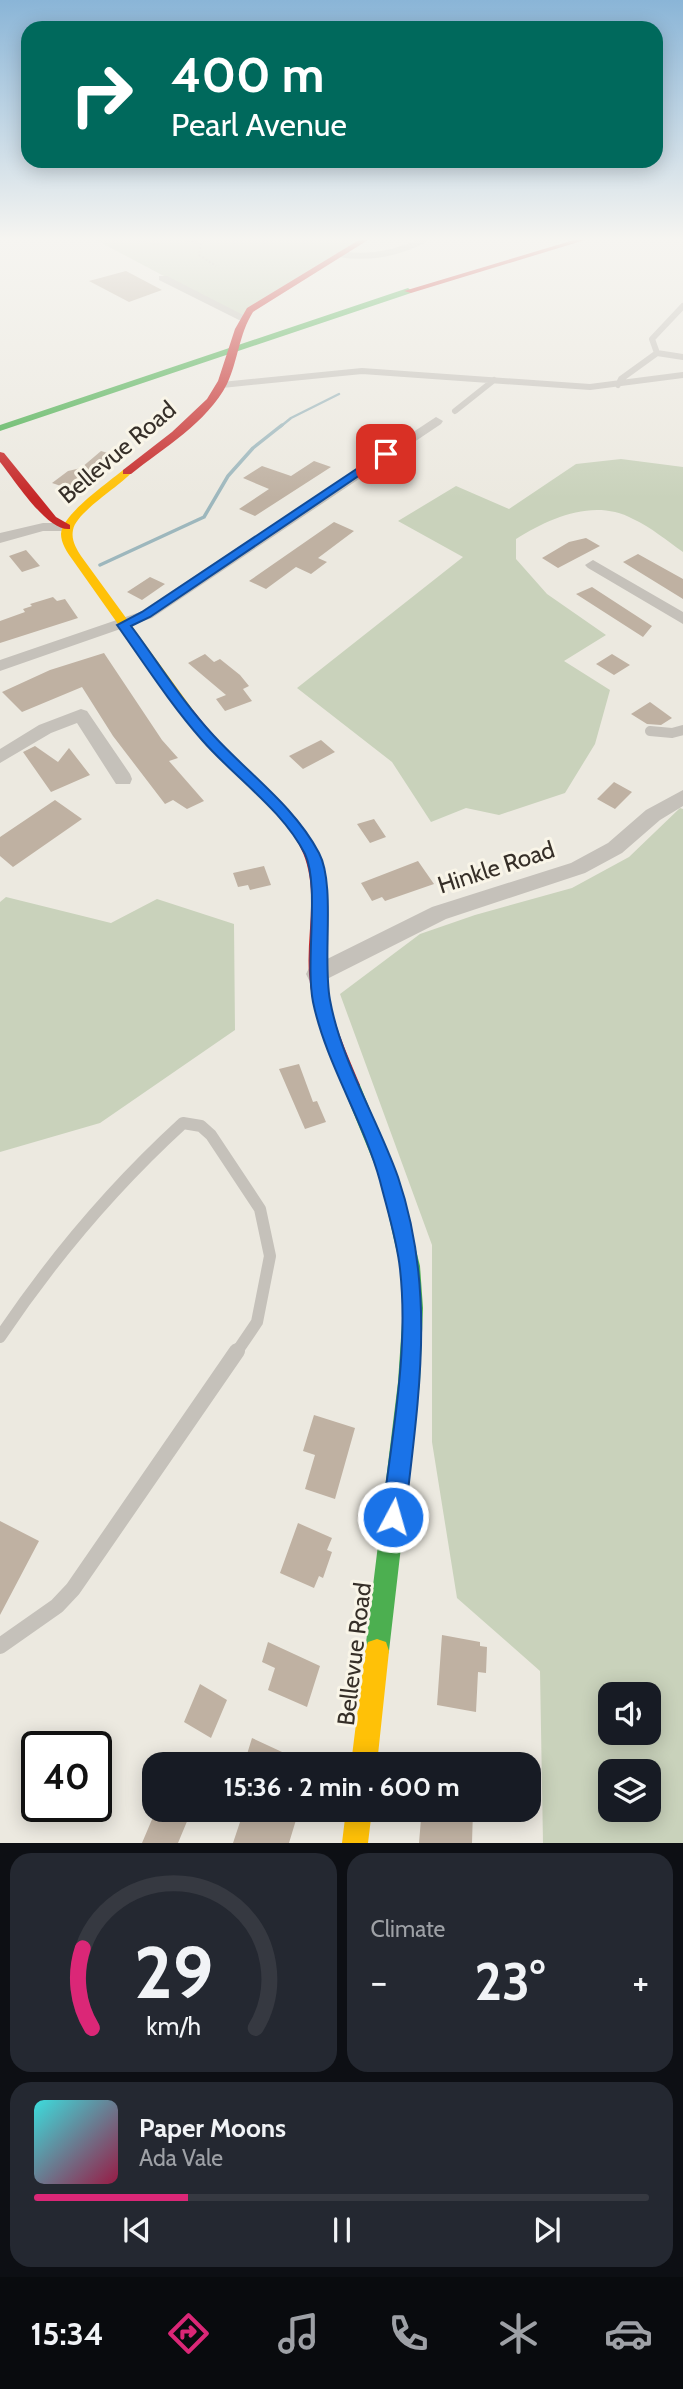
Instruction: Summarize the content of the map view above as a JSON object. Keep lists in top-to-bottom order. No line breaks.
{"streets":{"main road":["Bellevue Road"],"street":["Hinkle Road"]},"crossings":[["Bellevue Road","Hinkle Road"]],"page":{"turn":["400 m","Pearl Avenue"],"limit":"40","trip":"15:36 · 2 min · 600 m","tile":"Climate","heat":["−","23°","+"],"song":["Paper Moons","Ada Vale"],"tabs":"15:34","gauge":["29","km/h"]}}
